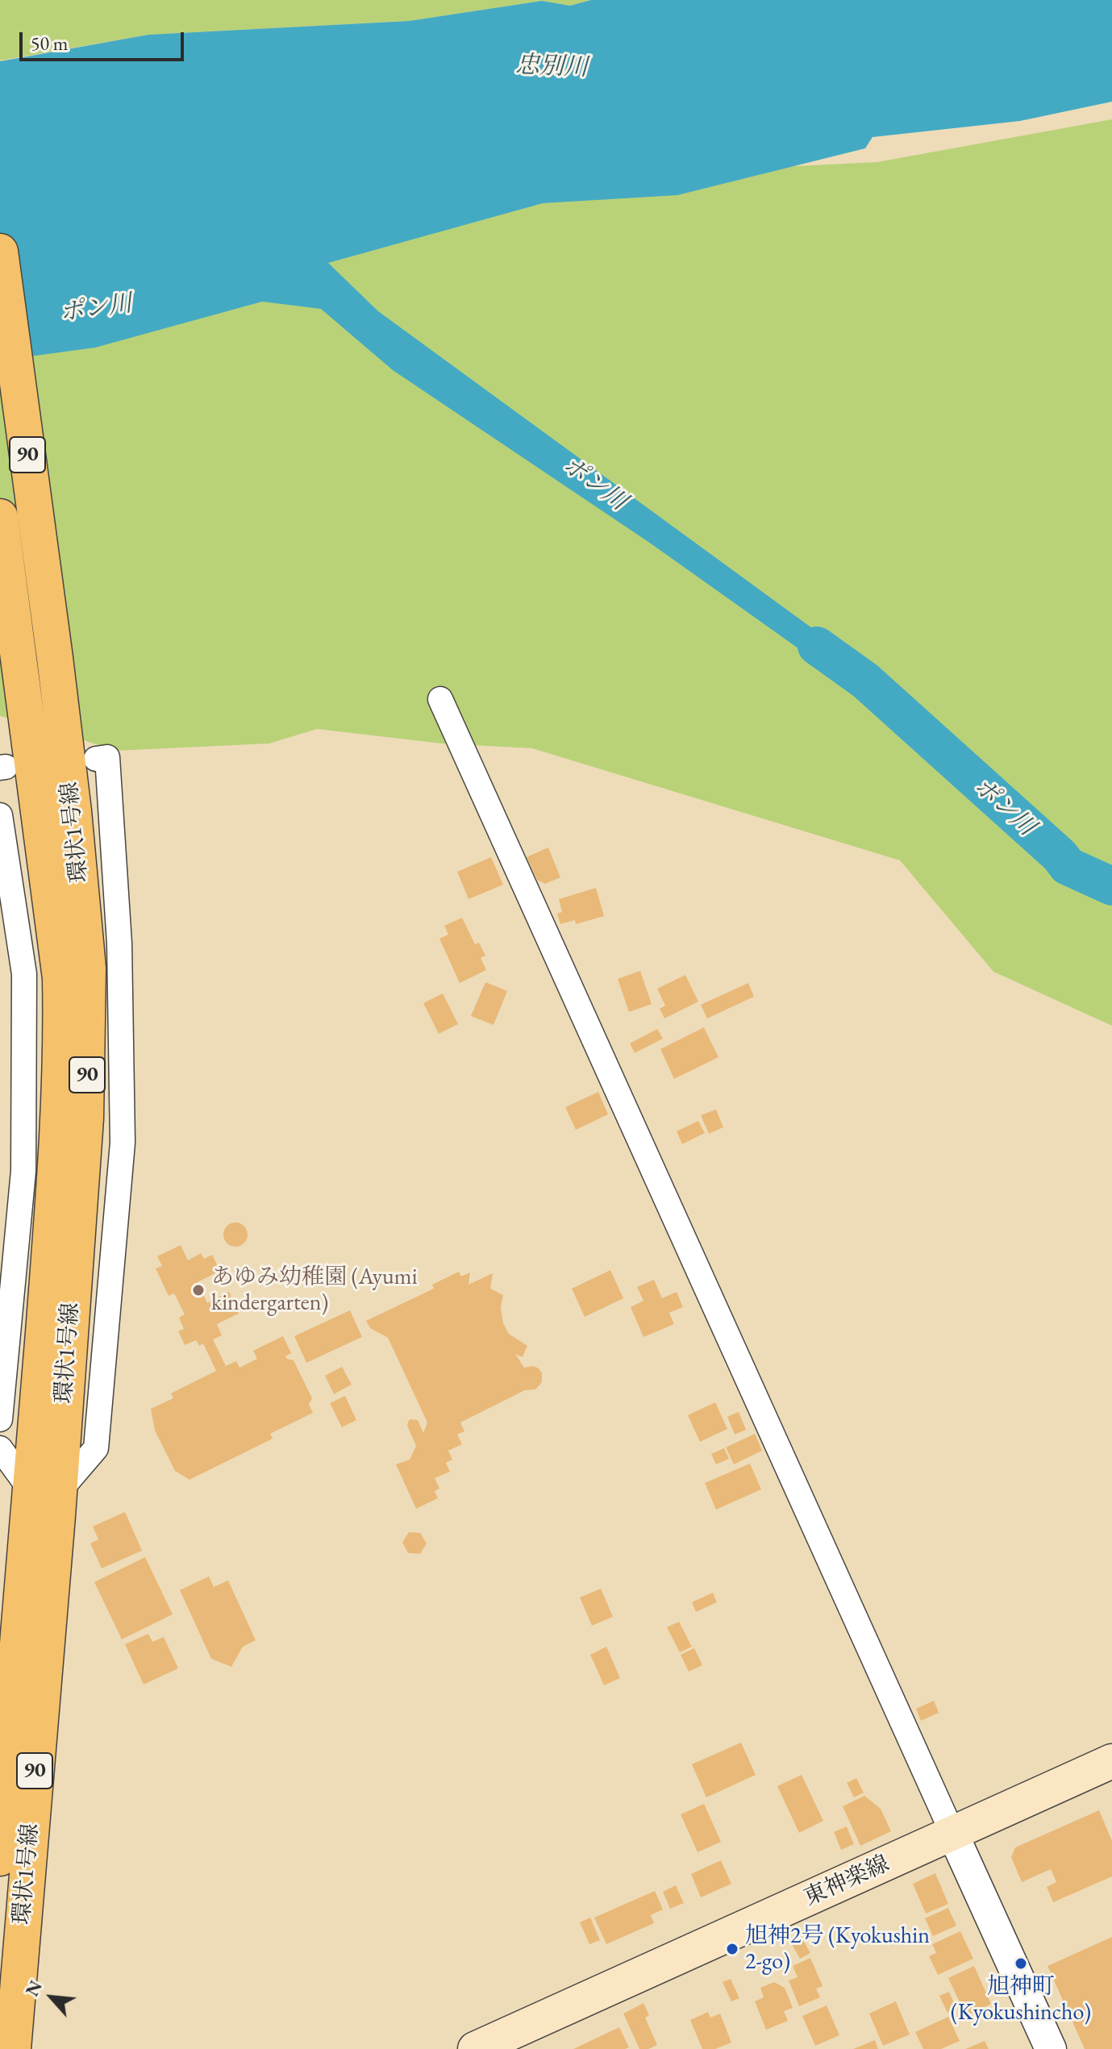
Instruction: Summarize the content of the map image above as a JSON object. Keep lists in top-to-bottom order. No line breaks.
{"streets":{"main road":["90","環状1号線","東神楽線"]},"water":["忠別川","ポン川"],"places":["あゆみ幼稚園 (Ayumi kindergarten)","旭神2号 (Kyokushin 2-go)","旭神町 (Kyokushincho)"],"scale_bar":"50 m","north":"top left"}
